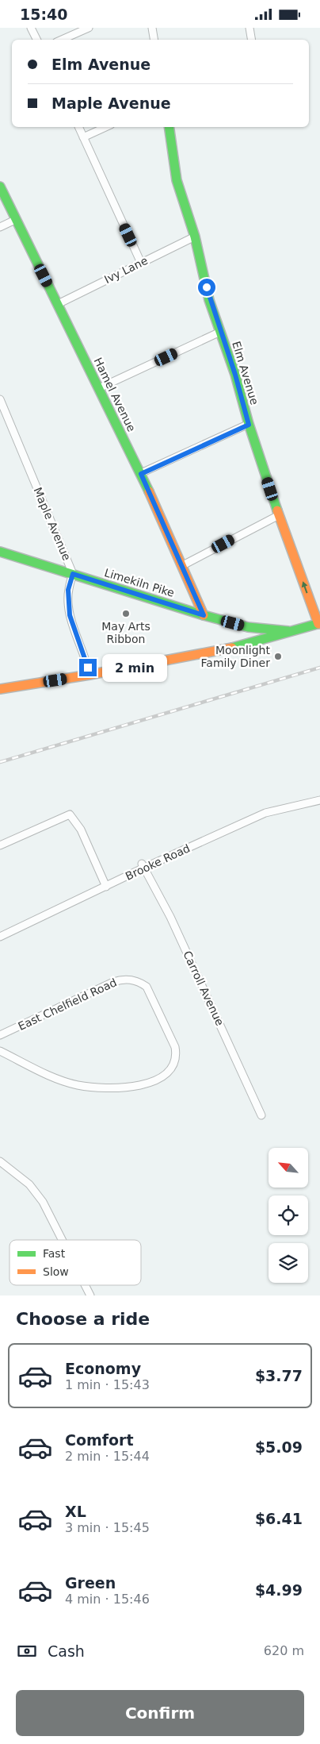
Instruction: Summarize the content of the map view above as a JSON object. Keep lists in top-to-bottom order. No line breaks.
{"streets":{"street":["Ivy Lane","Elm Avenue","Hamel Avenue","Maple Avenue","Limekiln Pike","Brooke Road","Carroll Avenue","East Chelfield Road"]},"crossings":[["Ivy Lane","Elm Avenue"],["Ivy Lane","Hamel Avenue"],["Elm Avenue","Limekiln Pike"],["Hamel Avenue","Limekiln Pike"],["Maple Avenue","Limekiln Pike"],["Brooke Road","Carroll Avenue"]],"places":["May Arts Ribbon","Moonlight Family Diner"],"legend":["Fast","Slow"],"north":"top left","page":{"status":"15:40","banner":["Elm Avenue","Maple Avenue"],"bubble":"2 min","heading":"Choose a ride","list":[{"name":"Economy","note":"1 min · 15:43","value":"$3.77"},{"name":"Comfort","note":"2 min · 15:44","value":"$5.09"},{"name":"XL","note":"3 min · 15:45","value":"$6.41"},{"name":"Green","note":"4 min · 15:46","value":"$4.99"}],"pay":["Cash","620 m"],"buttons":"Confirm"}}
